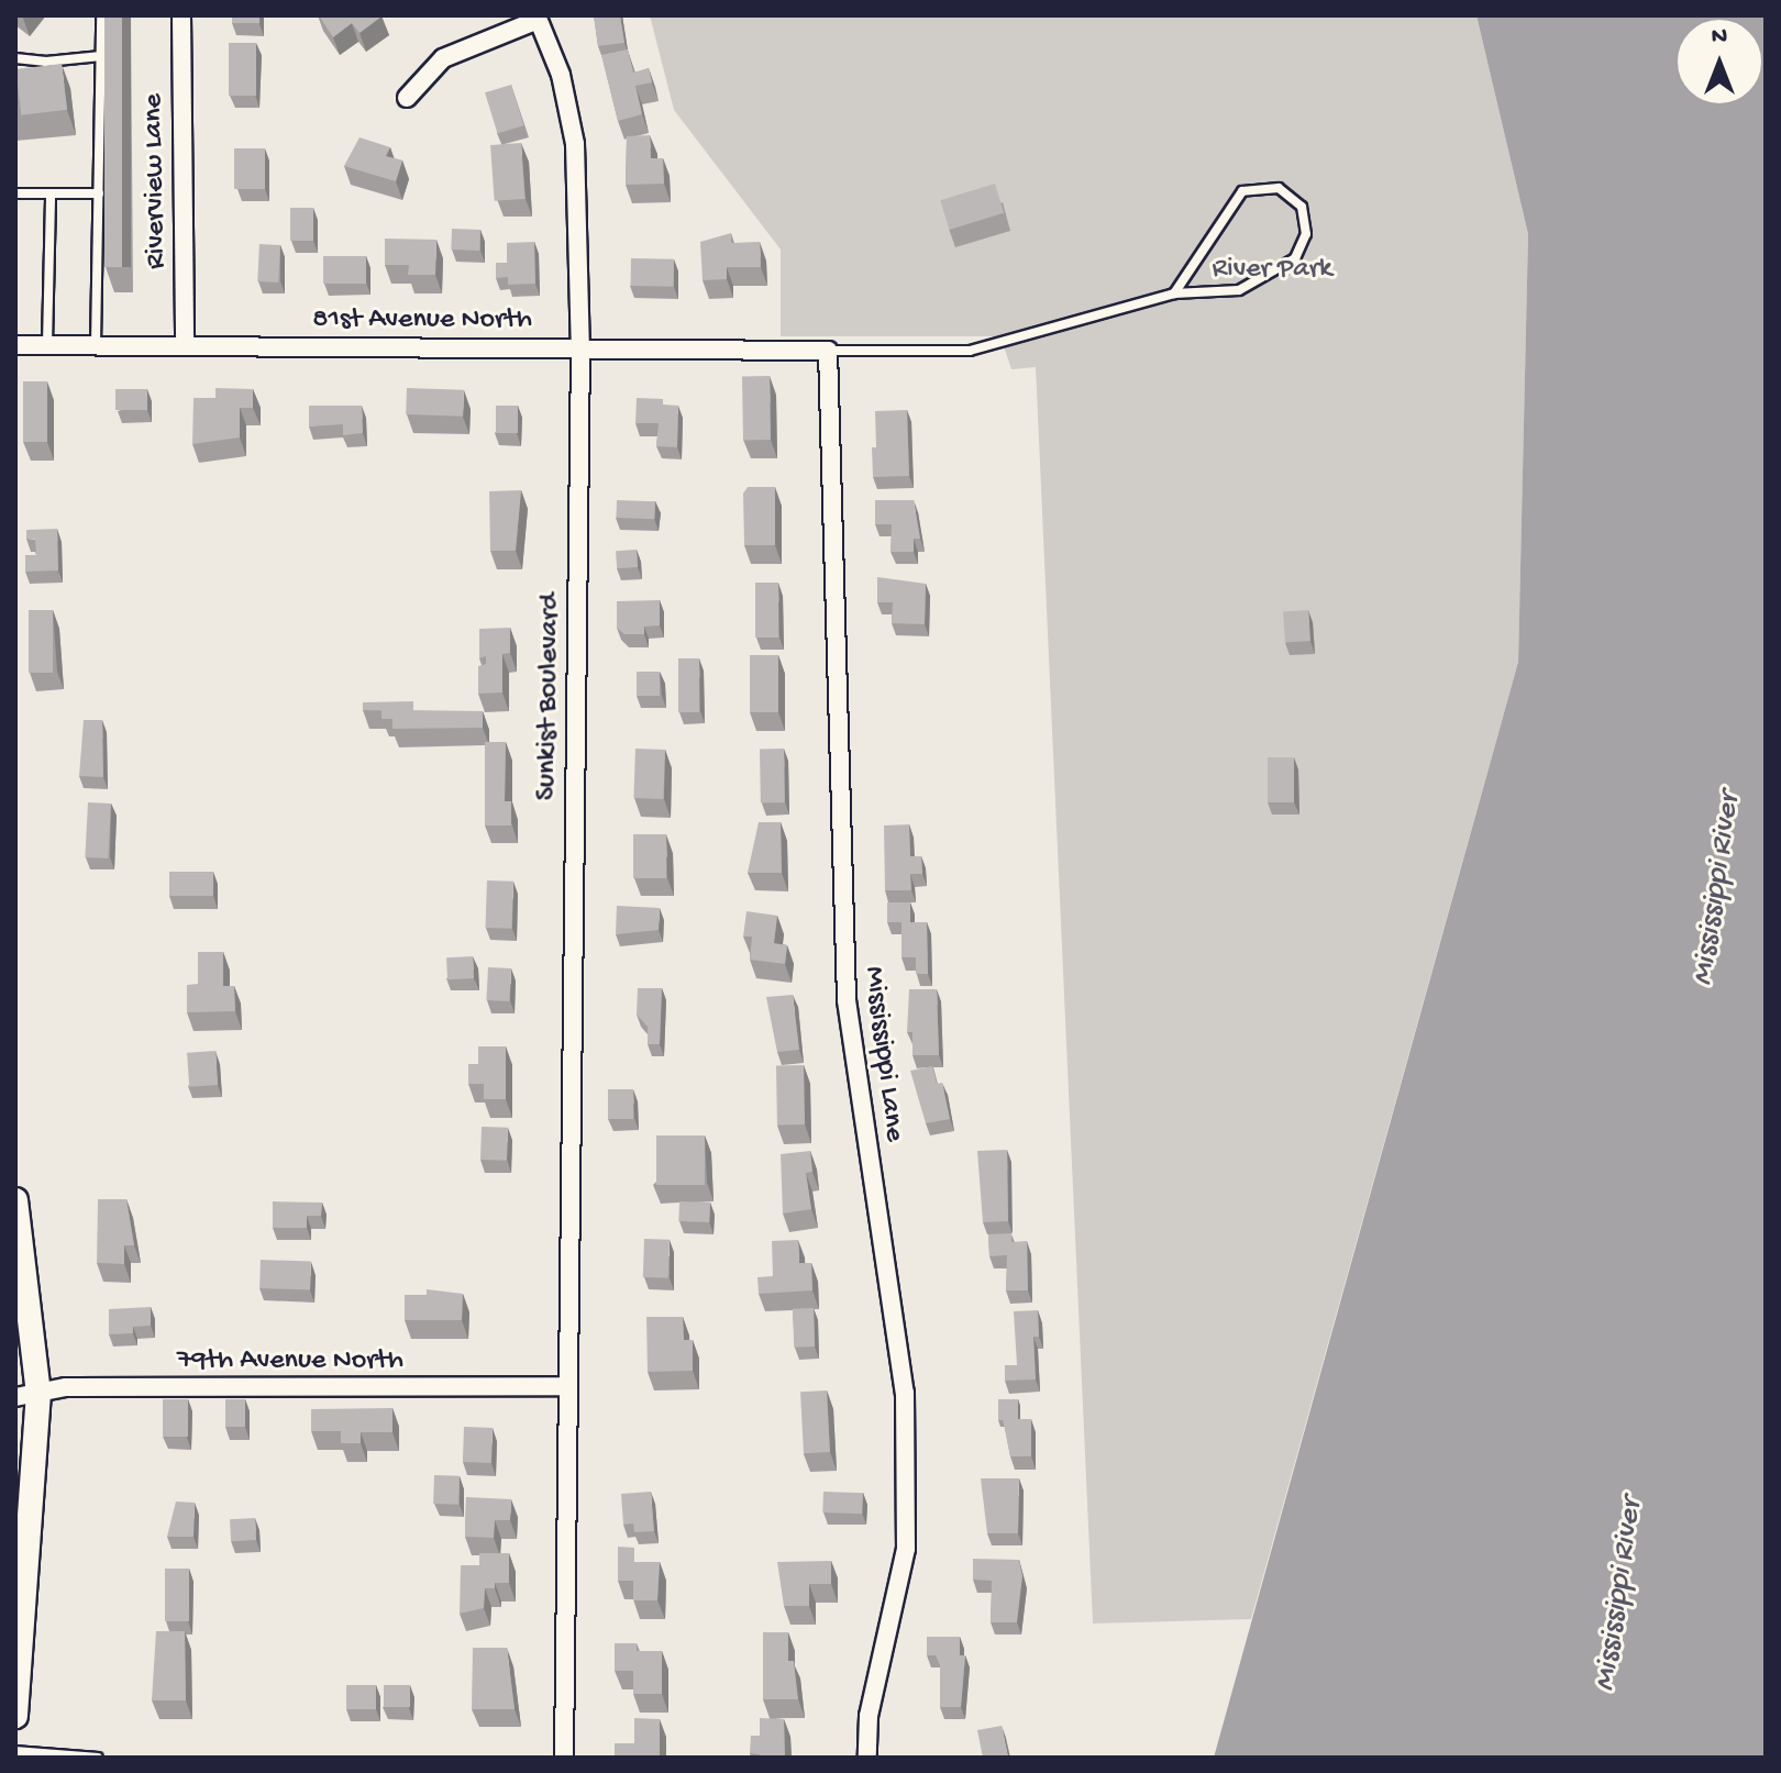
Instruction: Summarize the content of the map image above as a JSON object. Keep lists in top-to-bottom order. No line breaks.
{"streets":{"street":["Riverview Lane","81st Avenue North","Sunkist Boulevard","Mississippi Lane","79th Avenue North"]},"crossings":[["Riverview Lane","81st Avenue North"],["81st Avenue North","Sunkist Boulevard"],["81st Avenue North","Mississippi Lane"],["Sunkist Boulevard","79th Avenue North"]],"water":["Mississippi River"],"parks":["River Park"],"north":"top"}
